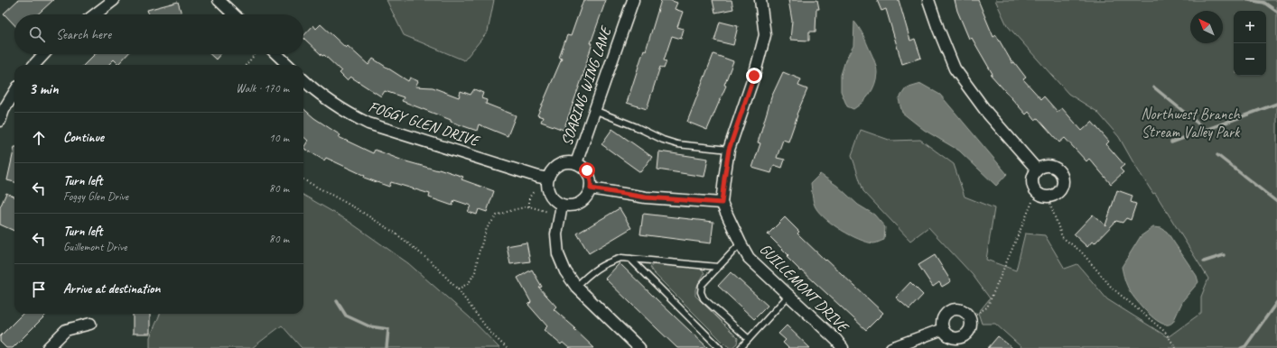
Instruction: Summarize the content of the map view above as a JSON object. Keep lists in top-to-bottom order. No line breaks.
{"streets":{"street":["SOARING WING LANE","FOGGY GLEN DRIVE","GUILLEMONT DRIVE"]},"crossings":[["SOARING WING LANE","FOGGY GLEN DRIVE"]],"parks":["Northwest Branch Stream Valley Park"],"north":"top left","page":{"map_buttons":["+","−"],"search":"Search here","heading":["3 min","Walk · 170 m"],"list":[["Continue","10 m"],["Turn left","Foggy Glen Drive","80 m"],["Turn left","Guillemont Drive","80 m"],"Arrive at destination"]}}
